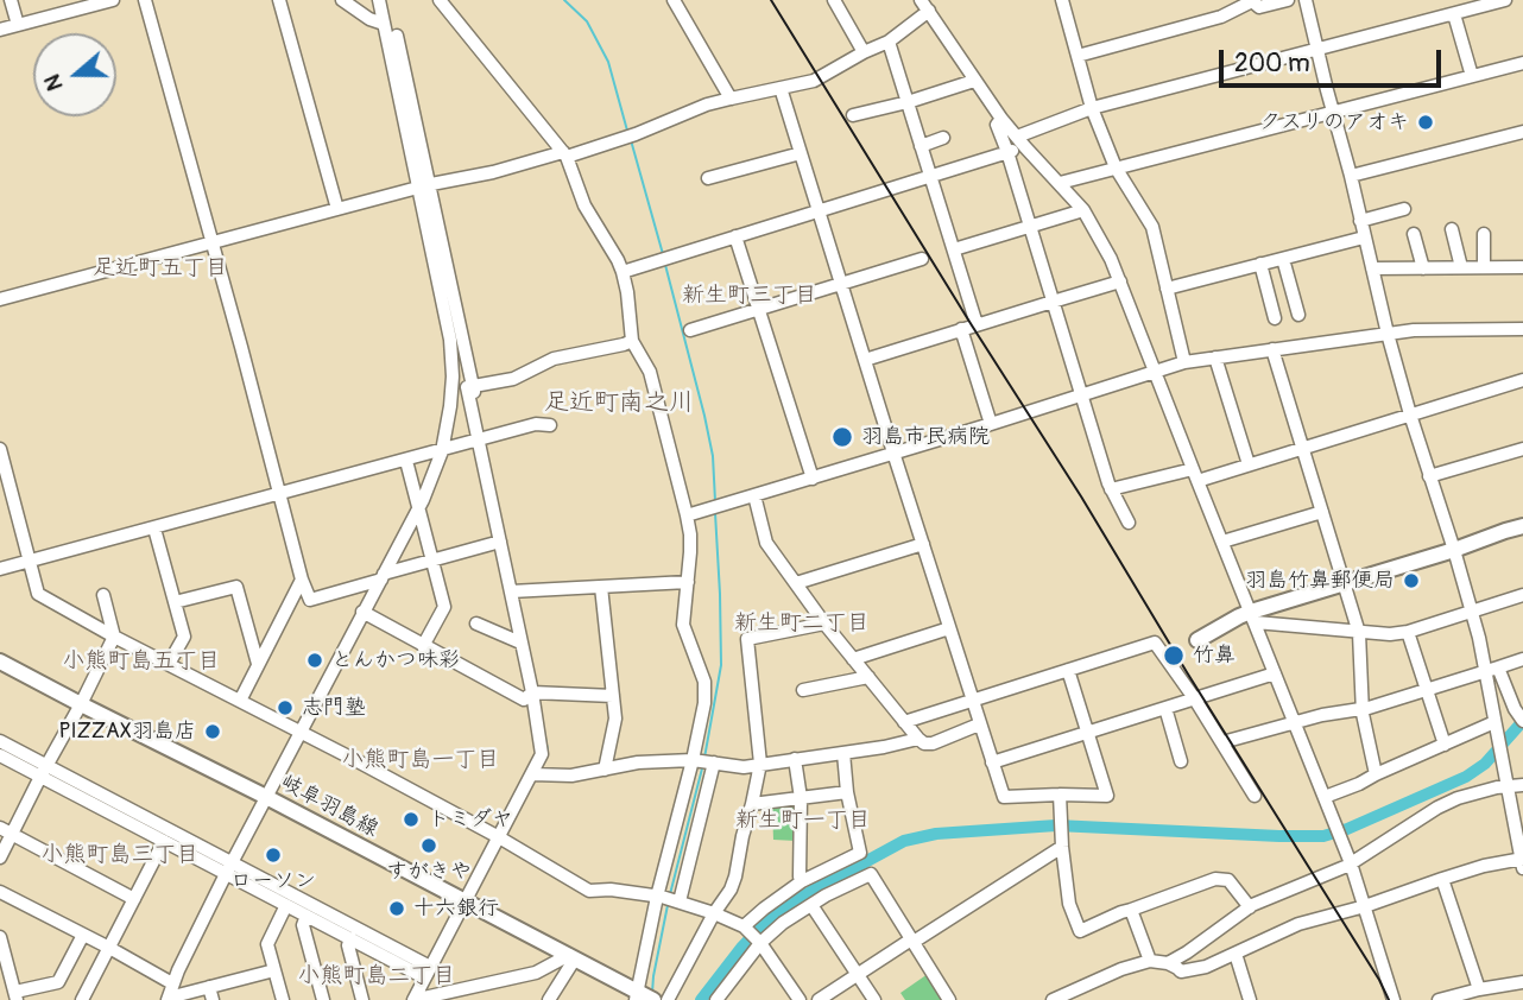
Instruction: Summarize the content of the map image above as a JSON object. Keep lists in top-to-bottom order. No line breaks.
{"streets":{"main road":["岐阜羽島線"]},"districts":["足近町五丁目","新生町三丁目","足近町南之川","新生町二丁目","小熊町島五丁目","小熊町島一丁目","新生町一丁目","小熊町島三丁目","小熊町島二丁目"],"places":["クスリのアオキ","羽島市民病院","羽島竹鼻郵便局","竹鼻","とんかつ味彩","志門塾","PIZZAX羽島店","トミダヤ","すがきや","ローソン","十六銀行"],"scale_bar":"200 m","north":"left"}
